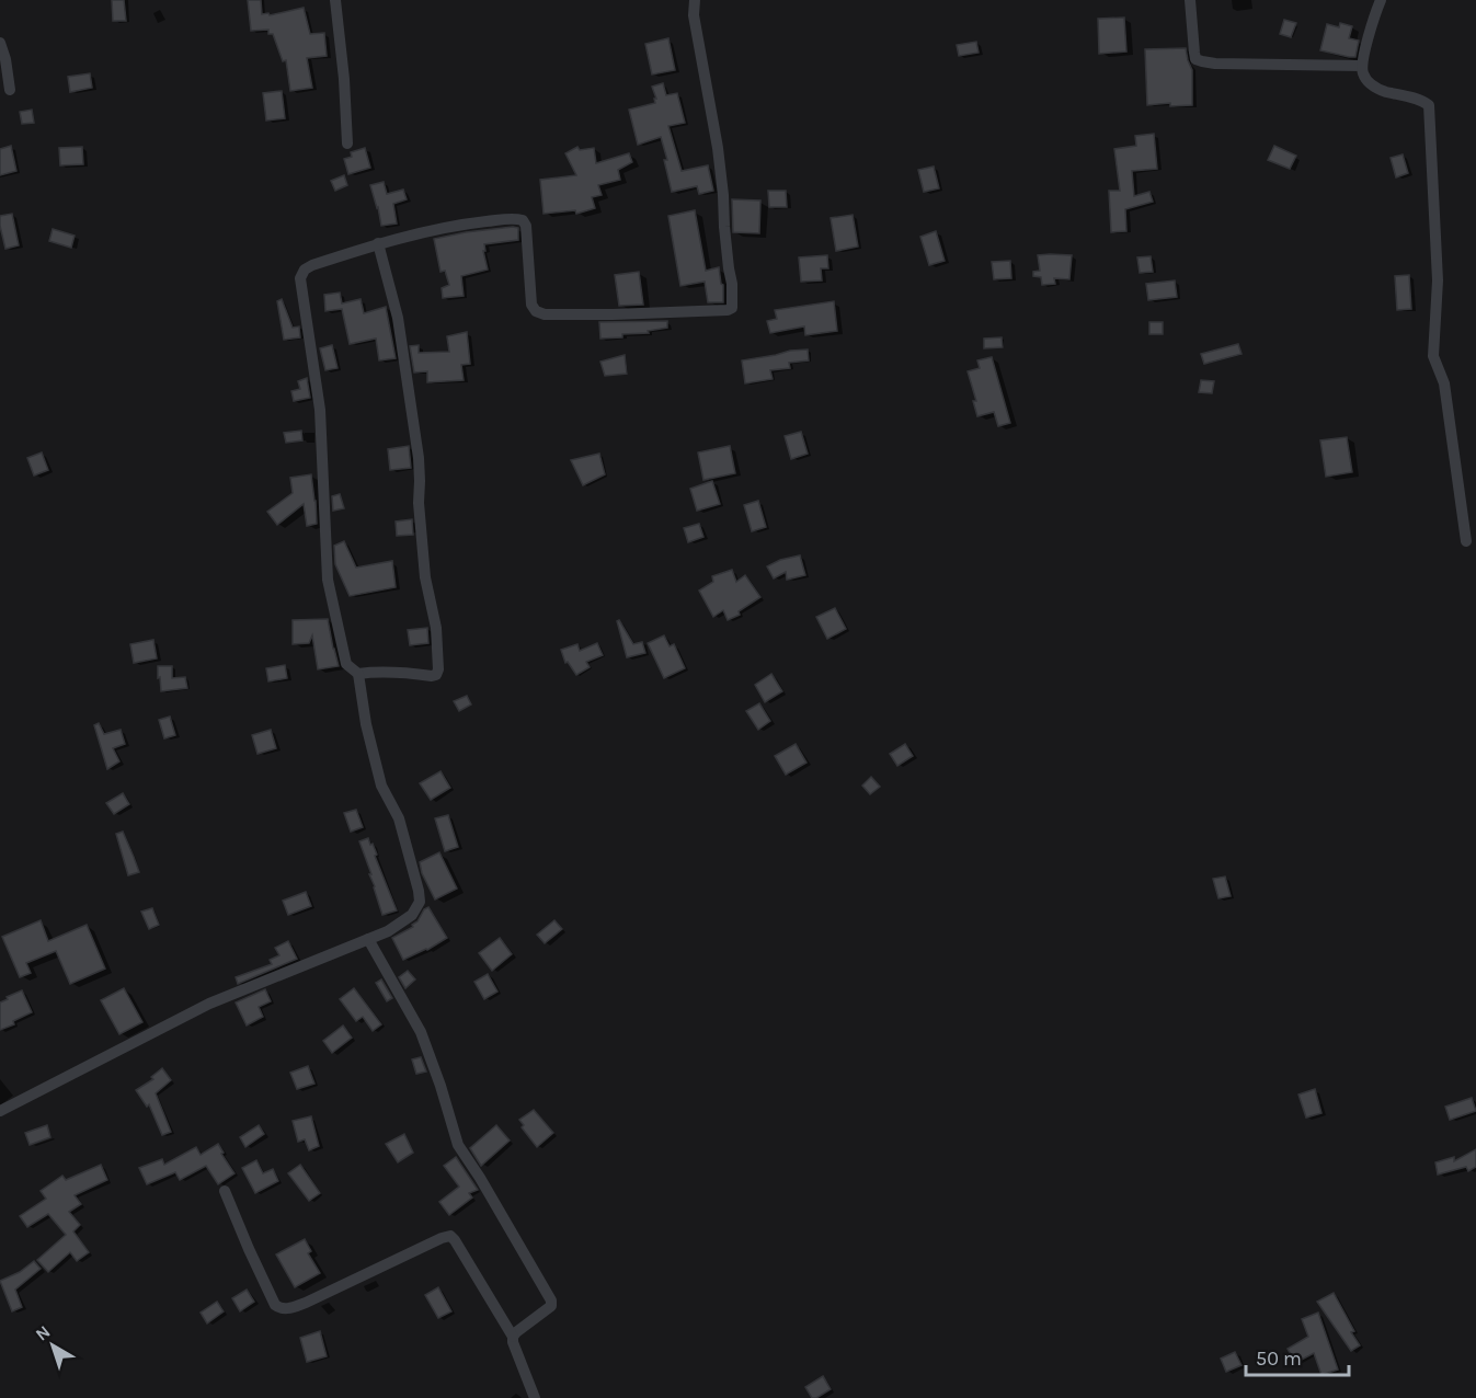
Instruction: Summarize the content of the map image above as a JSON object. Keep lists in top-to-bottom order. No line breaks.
{"scale_bar":"50 m","north":"top left"}
